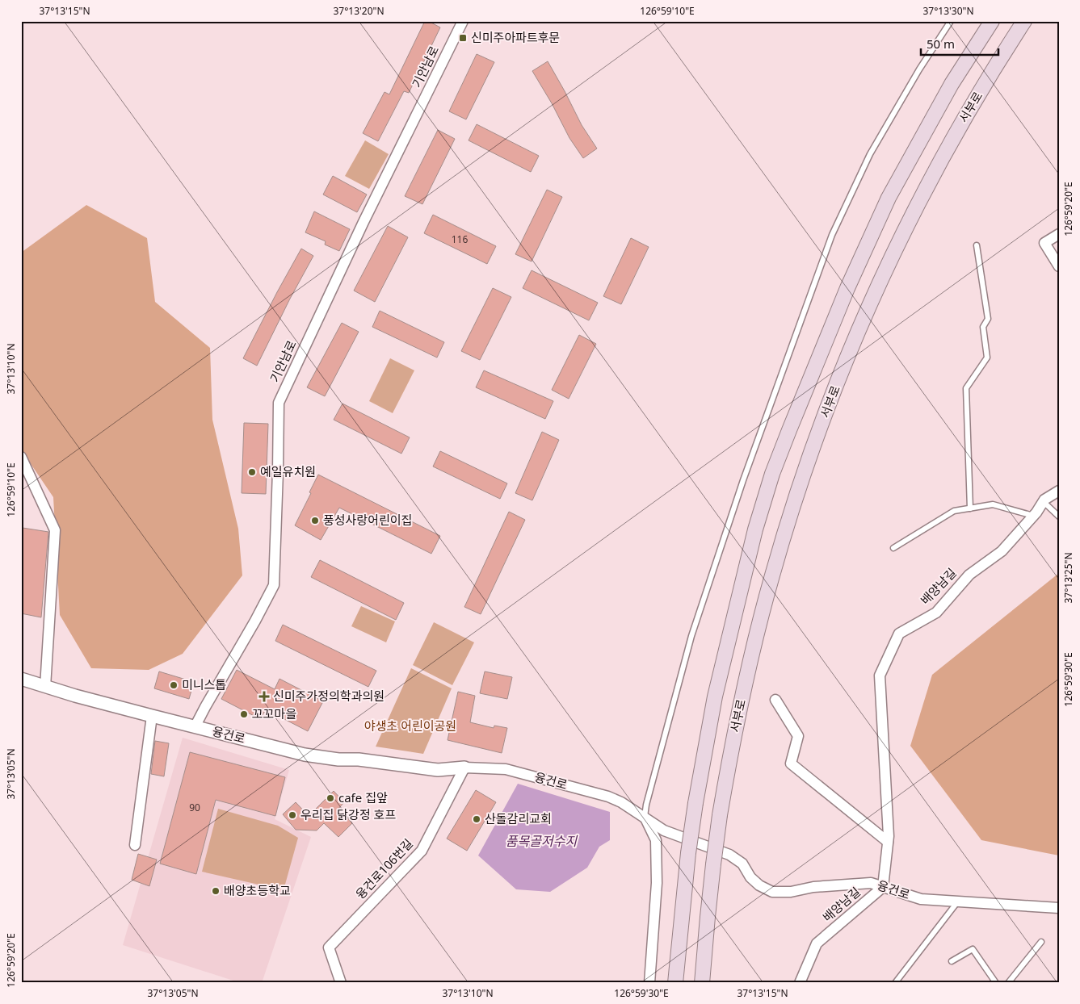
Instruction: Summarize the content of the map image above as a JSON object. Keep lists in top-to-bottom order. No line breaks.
{"streets":{"main road":["서부로"],"street":["기안남로","배양남길","융건로","융건로106번길"]},"crossings":[["기안남로","융건로"],["배양남길","융건로"],["융건로","융건로106번길"]],"water":["품목골저수지"],"parks":["야생초 어린이공원"],"places":{"transit":["신미주아파트후문"],"other":["예일유치원","풍성사랑어린이집","미니스톱","꼬꼬마을","cafe 집앞","우리집 닭강정 호프","산돌감리교회","배양초등학교"],"health":["신미주가정의학과의원"]},"house_numbers":["116","90"],"scale_bar":"50 m","coordinates":["37°13'15\"N","37°13'20\"N","126°59'10\"E","37°13'30\"N","126°59'20\"E","37°13'10\"N","37°13'25\"N","126°59'30\"E","37°13'05\"N"]}
